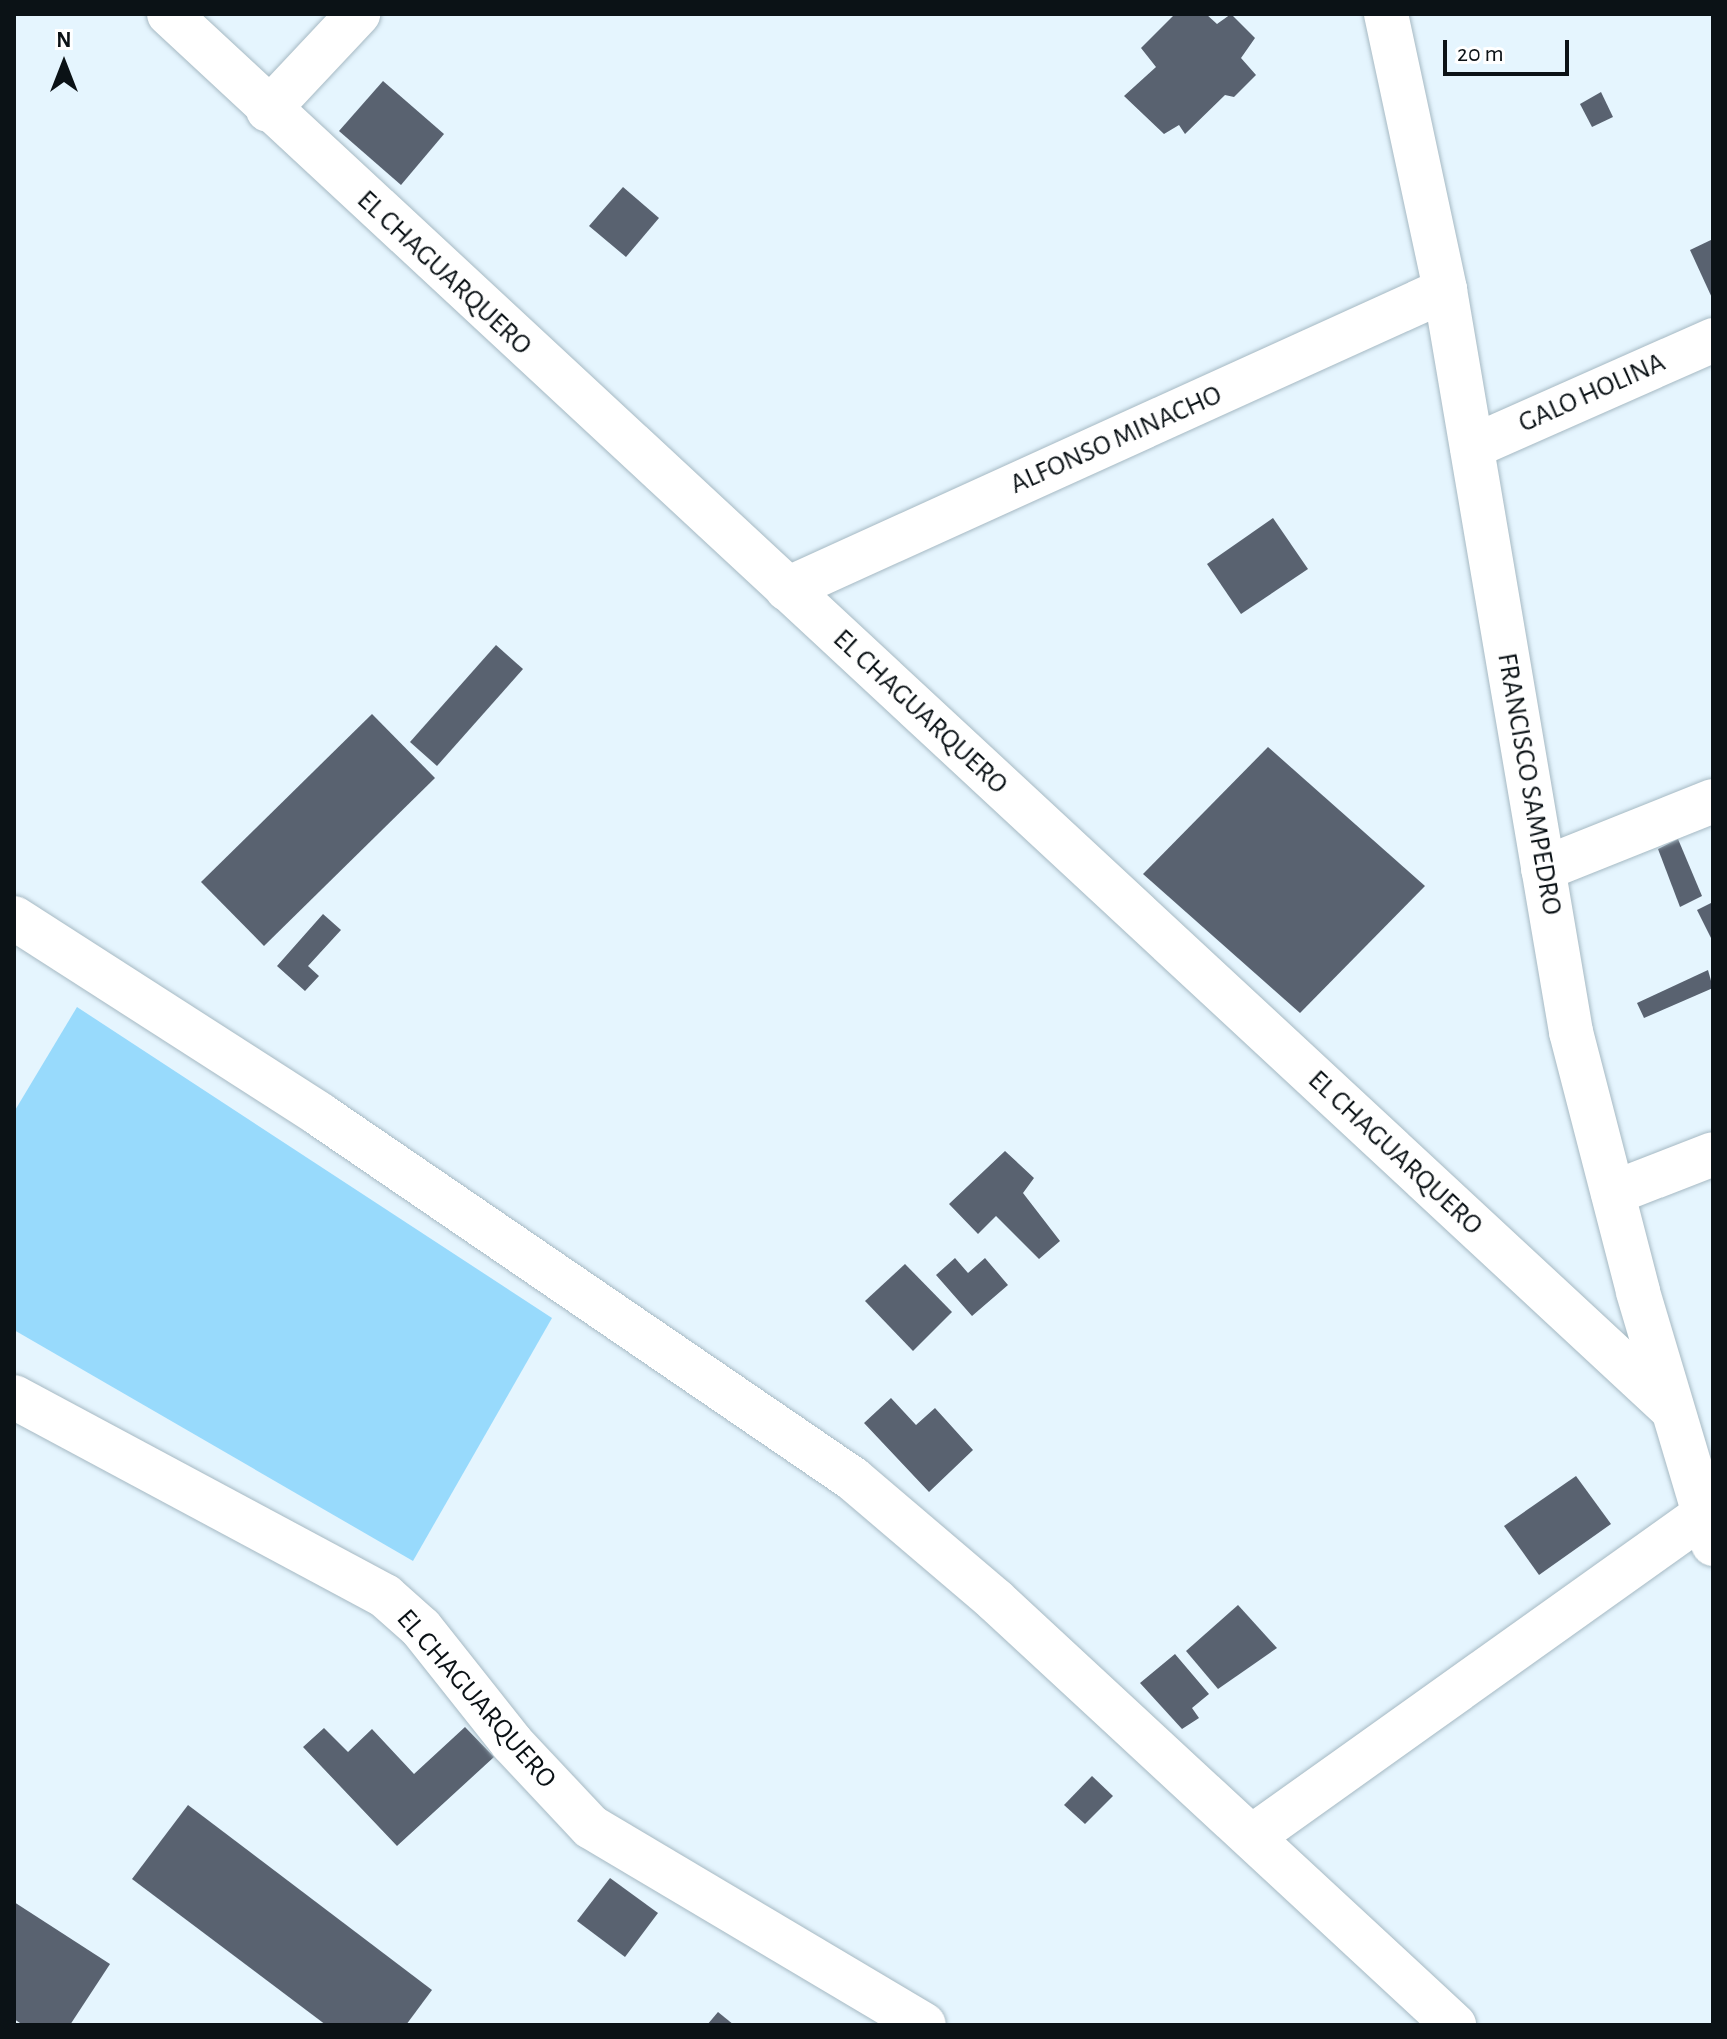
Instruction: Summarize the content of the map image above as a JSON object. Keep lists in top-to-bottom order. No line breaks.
{"streets":{"street":["EL CHAGUARQUERO","GALO HOLINA","ALFONSO MINACHO","FRANCISCO SAMPEDRO"]},"crossings":[["EL CHAGUARQUERO","ALFONSO MINACHO"],["EL CHAGUARQUERO","FRANCISCO SAMPEDRO"],["GALO HOLINA","FRANCISCO SAMPEDRO"],["ALFONSO MINACHO","FRANCISCO SAMPEDRO"]],"scale_bar":"20 m","north":"top"}
